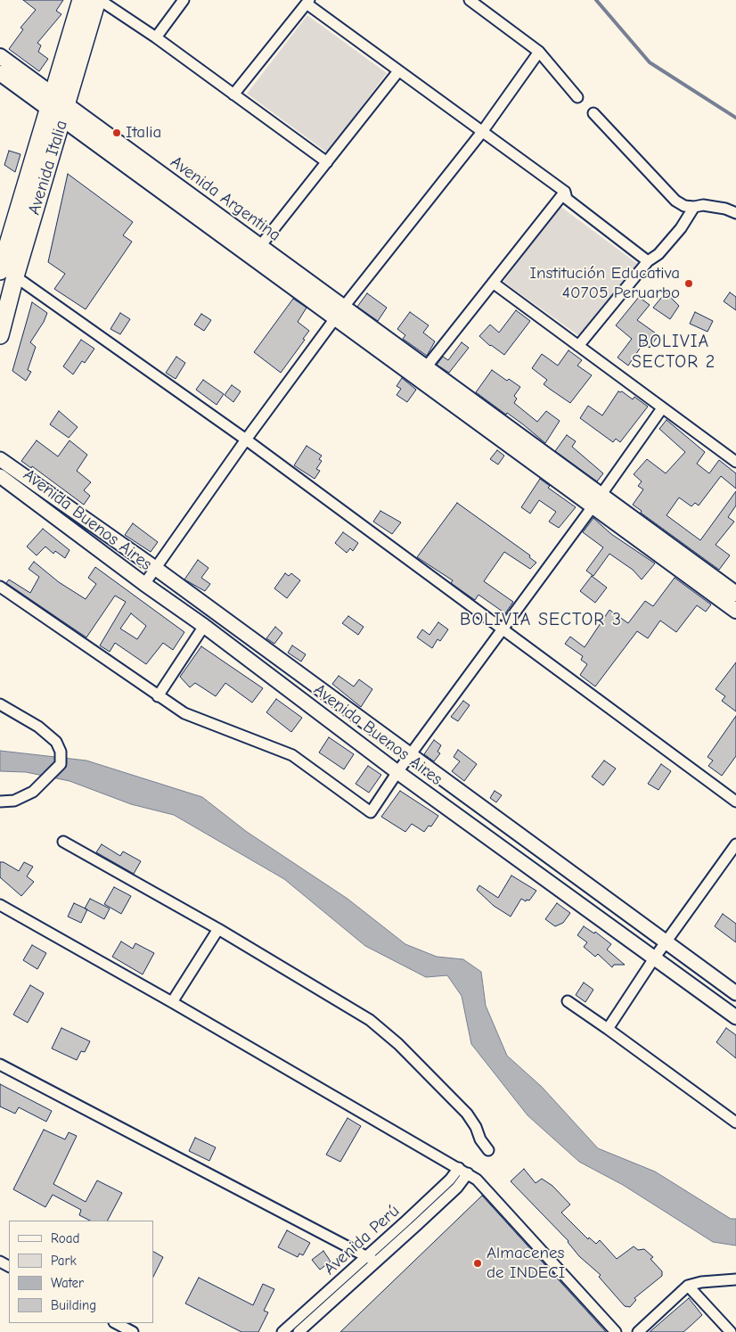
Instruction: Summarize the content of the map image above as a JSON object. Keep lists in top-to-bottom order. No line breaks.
{"streets":{"main road":["Avenida Italia","Avenida Argentina"],"street":["Avenida Buenos Aires","Avenida Perú"]},"crossings":[["Avenida Italia","Avenida Argentina"]],"districts":["BOLIVIA SECTOR 2","BOLIVIA SECTOR 3"],"places":["Italia","Institución Educativa 40705 Peruarbo","Almacenes de INDECI"],"legend":["Road","Park","Water","Building"]}
